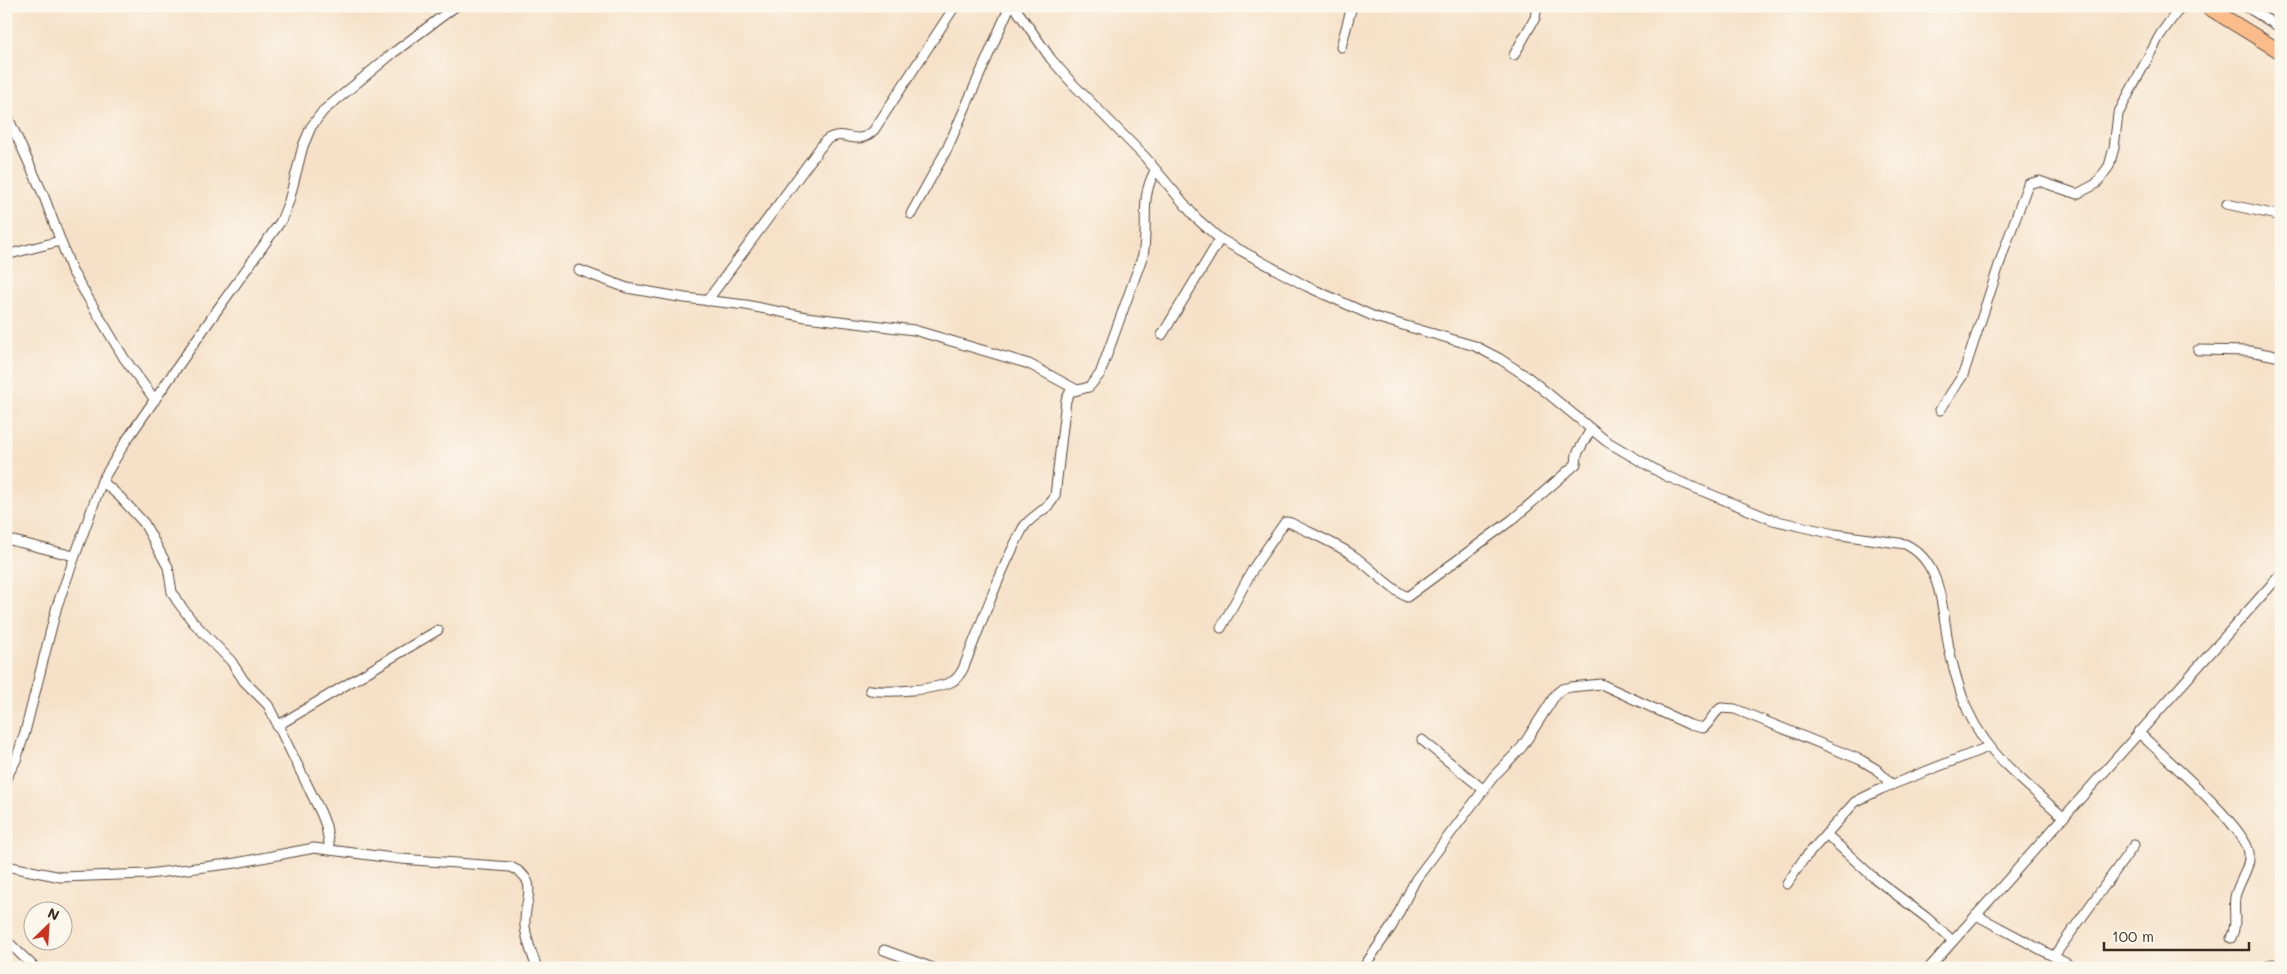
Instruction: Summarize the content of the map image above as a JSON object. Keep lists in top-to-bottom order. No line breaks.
{"scale_bar":"100 m","north":"top right"}
